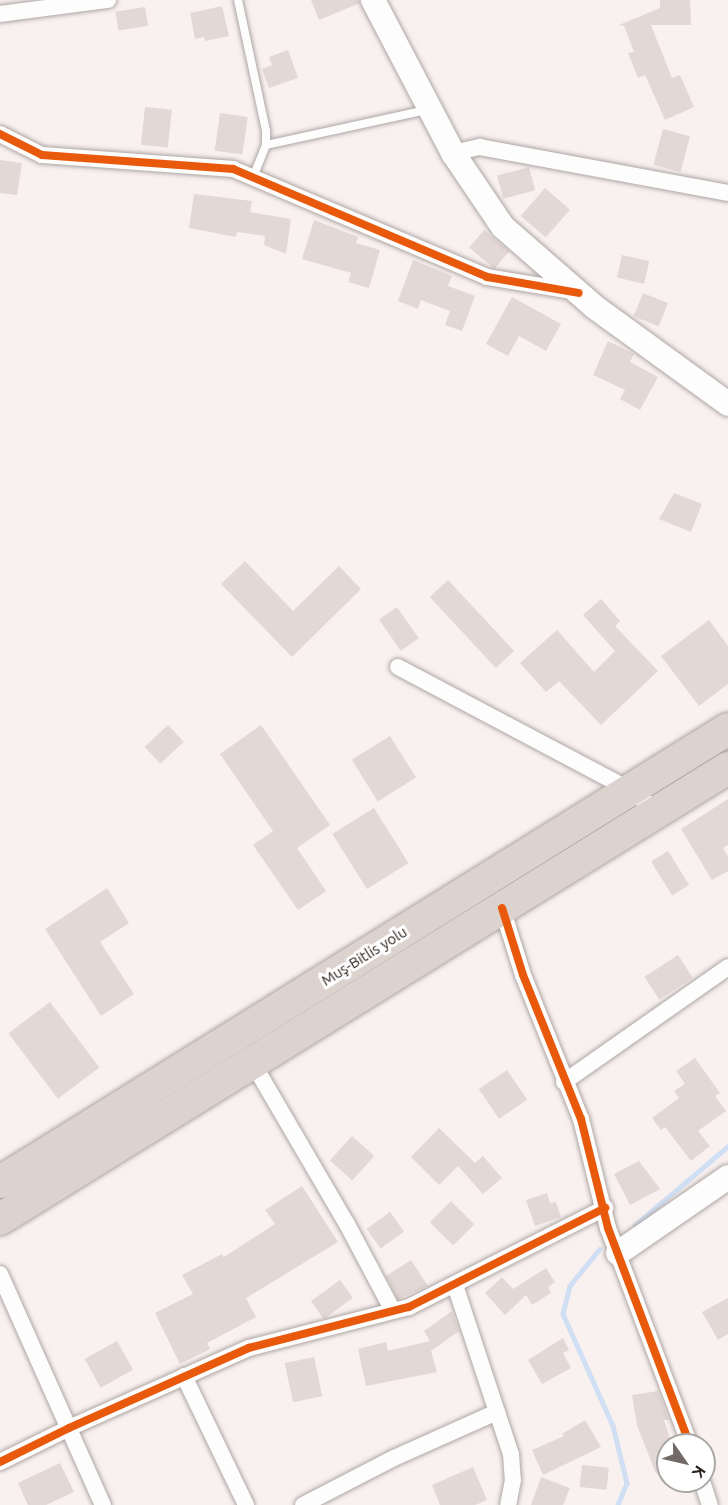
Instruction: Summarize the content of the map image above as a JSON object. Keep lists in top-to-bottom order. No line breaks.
{"streets":{"highway":["Muş-Bitlis yolu"]},"north":"bottom right"}
